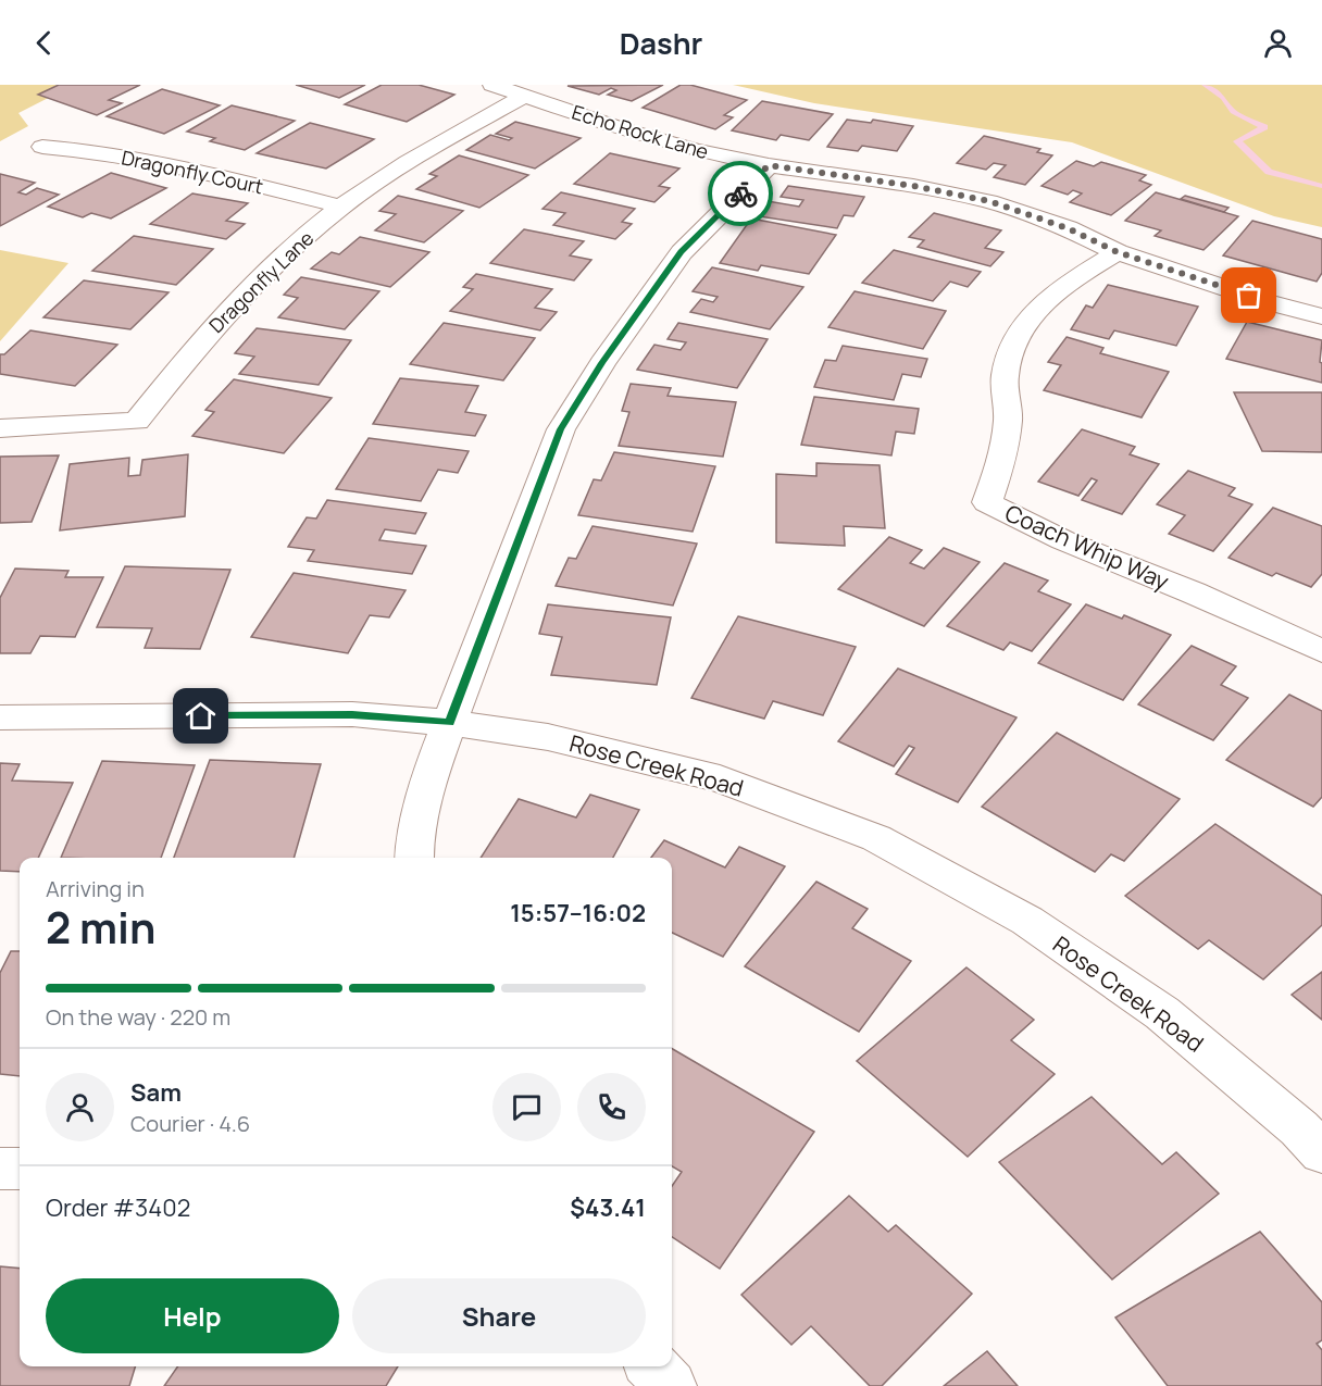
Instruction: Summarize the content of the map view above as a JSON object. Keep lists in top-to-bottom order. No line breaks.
{"streets":{"street":["Echo Rock Lane","Dragonfly Court","Dragonfly Lane","Coach Whip Way","Rose Creek Road"]},"crossings":[["Echo Rock Lane","Dragonfly Lane"],["Echo Rock Lane","Coach Whip Way"],["Dragonfly Court","Dragonfly Lane"]],"page":{"header":"Dashr","heading":["2 min","Arriving in","15:57–16:02"],"panel":["Sam","Courier · 4.6","Order #3402","$43.41"],"bar":"On the way · 220 m","buttons":["Help","Share"]}}
